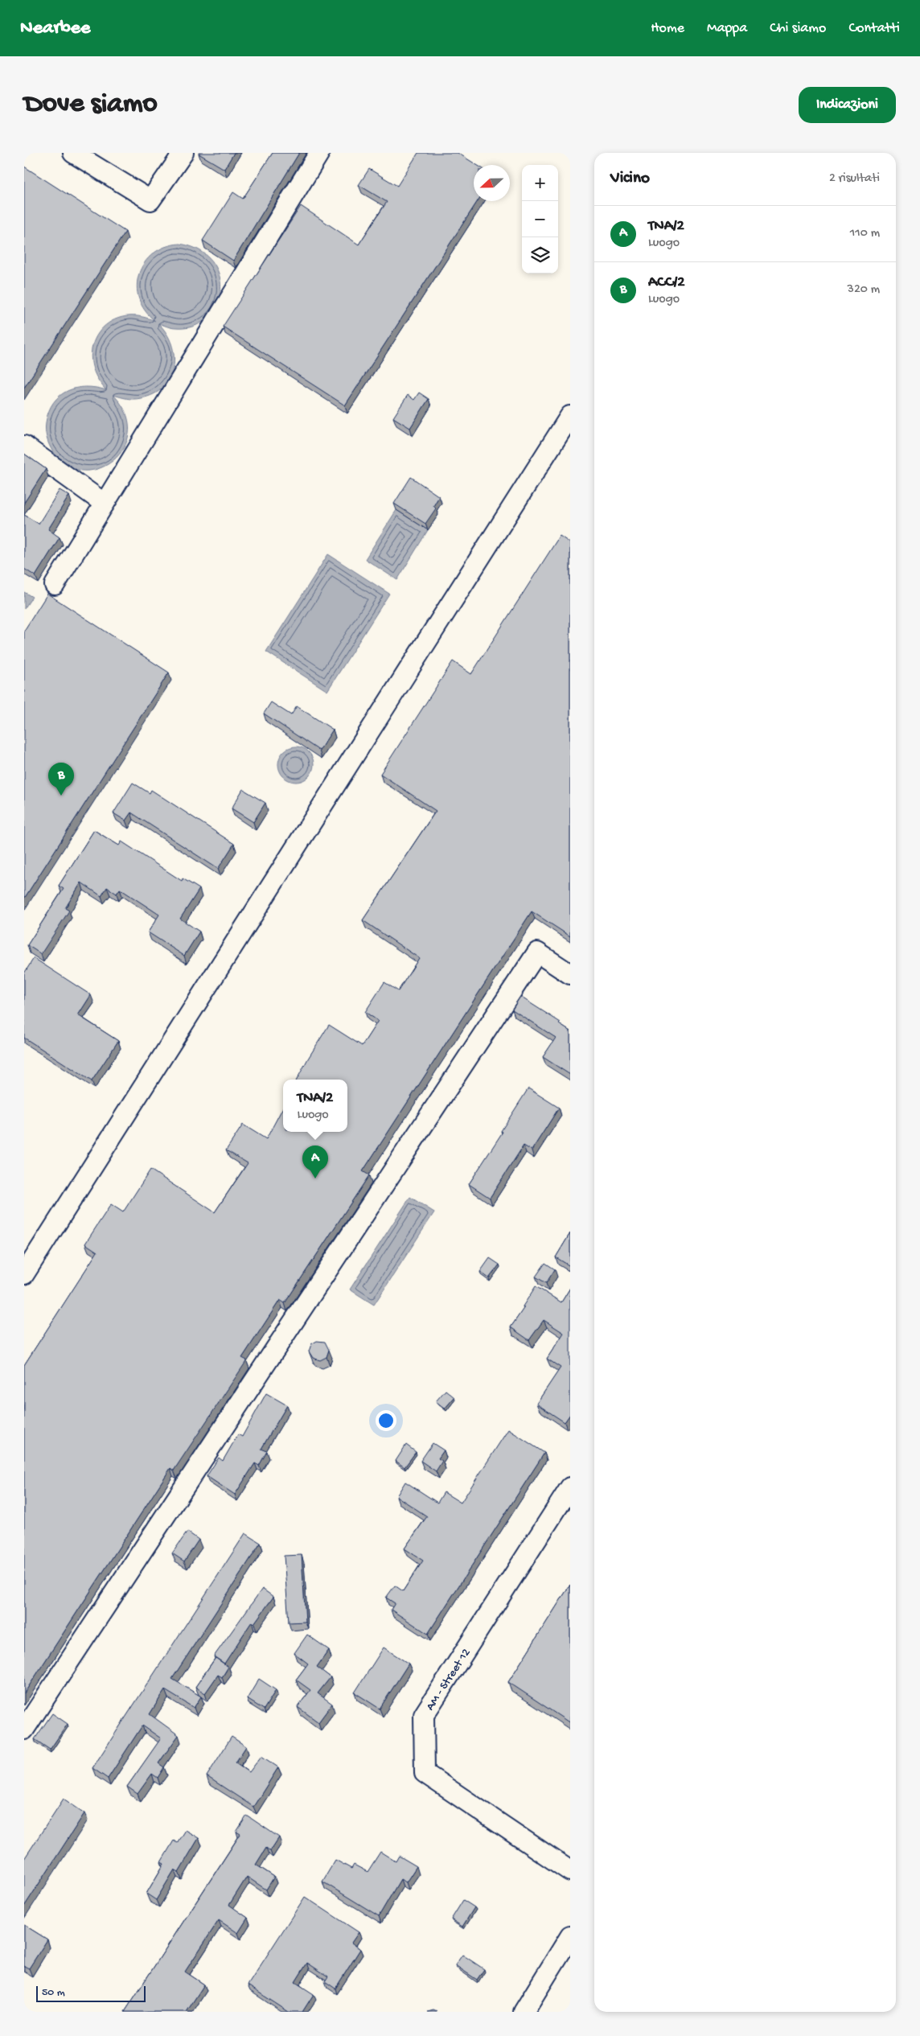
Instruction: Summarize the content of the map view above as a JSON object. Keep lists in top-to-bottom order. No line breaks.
{"streets":{"lane":["AM - Street 12"]},"scale_bar":"50 m","north":"left","page":{"header":"Nearbee","nav":["Home","Mappa","Chi siamo","Contatti"],"buttons":"Indicazioni","title":"Dove siamo","heading":["Vicino","2 risultati"],"map_buttons":["+","−"],"list":[{"mark":"A","name":"TNA/2","note":"Luogo","value":"110 m"},{"mark":"B","name":"ACC/2","note":"Luogo","value":"320 m"}],"pins":["B","A"],"popup":["TNA/2","Luogo"],"scale":"50 m"}}
